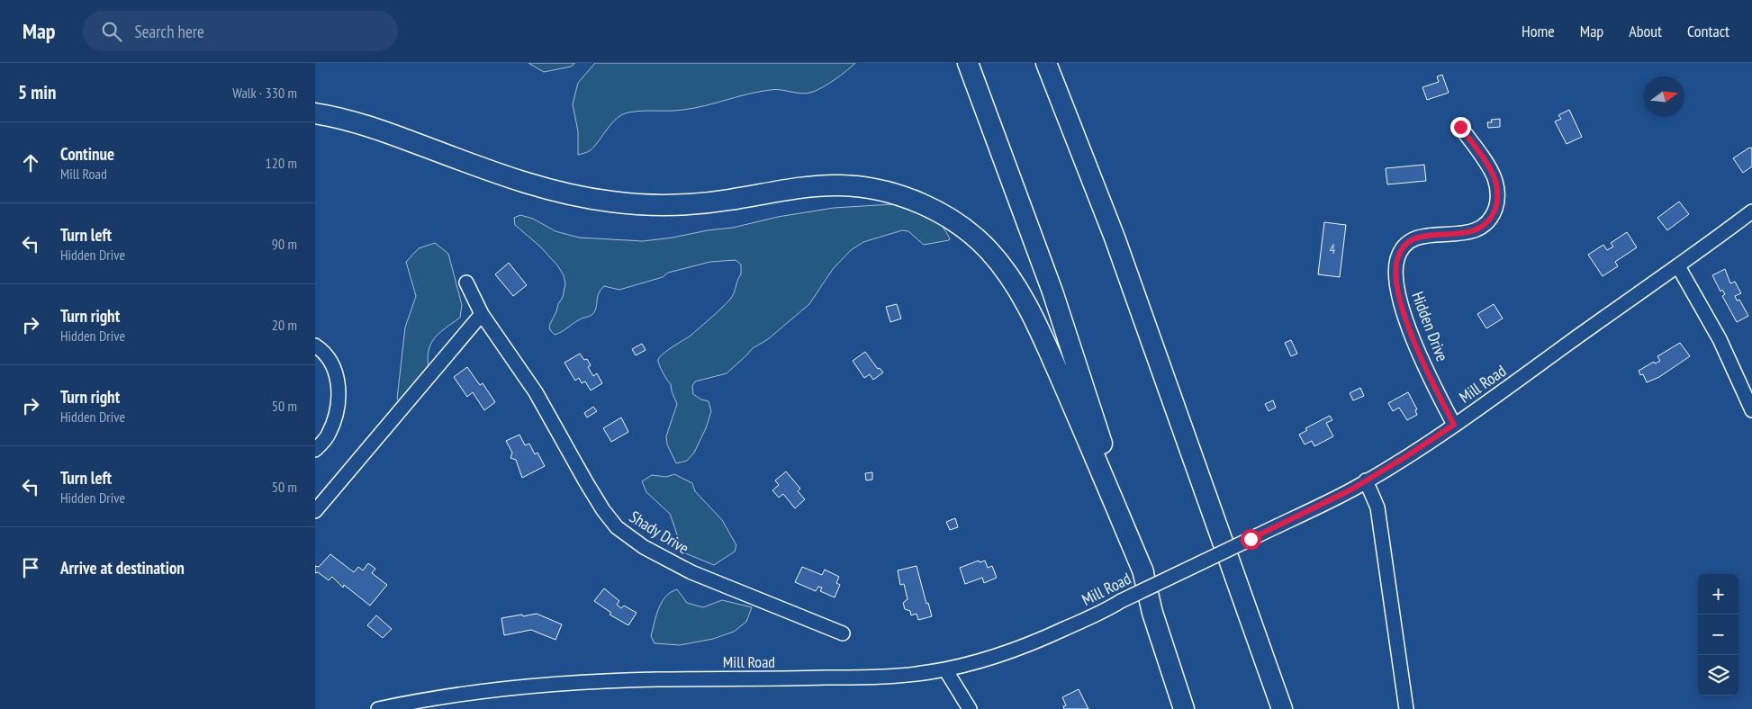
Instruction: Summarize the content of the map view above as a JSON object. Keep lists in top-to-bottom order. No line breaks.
{"streets":{"street":["Hidden Drive","Mill Road","Shady Drive"]},"crossings":[["Hidden Drive","Mill Road"]],"house_numbers":["4"],"north":"right","page":{"header":"Map","search":"Search here","nav":["Home","Map","About","Contact"],"heading":["5 min","Walk · 330 m"],"list":[["Continue","Mill Road","120 m"],["Turn left","Hidden Drive","90 m"],["Turn right","Hidden Drive","20 m"],["Turn right","Hidden Drive","50 m"],["Turn left","Hidden Drive","50 m"],"Arrive at destination"],"map_buttons":["+","−"]}}
